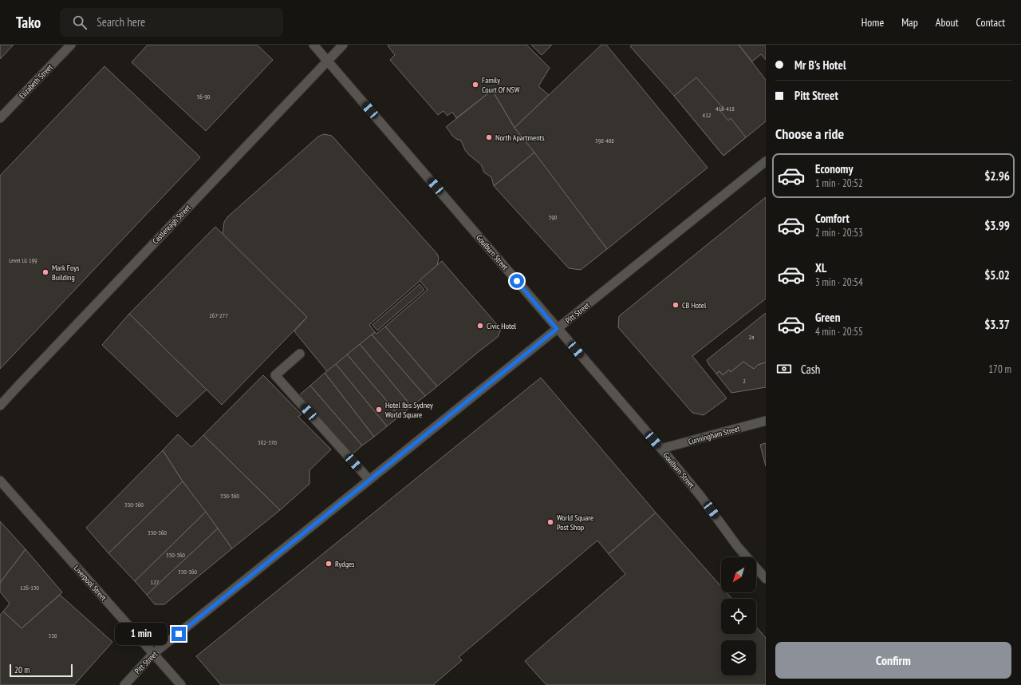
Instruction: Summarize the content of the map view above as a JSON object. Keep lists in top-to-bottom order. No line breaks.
{"streets":{"street":["Elizabeth Street","Castlereagh Street","Goulburn Street","Pitt Street","Cunningham Street","Liverpool Street"]},"crossings":[["Castlereagh Street","Goulburn Street"],["Goulburn Street","Pitt Street"],["Goulburn Street","Cunningham Street"],["Pitt Street","Liverpool Street"]],"places":["Family Court Of NSW","North Apartments","Mark Foys Building","CB Hotel","Civic Hotel","Hotel Ibis Sydney World Square","World Square Post Shop","Rydges"],"house_numbers":["56-90","416-418","412","398-408","390","Level LG 199","267-277","2a","2","362-370","350-360","350-360","350-360","350-360","350-360","127","126-130","338"],"scale_bar":"20 m","north":"bottom left","page":{"header":"Tako","search":"Search here","nav":["Home","Map","About","Contact"],"banner":["Mr B's Hotel","Pitt Street"],"heading":"Choose a ride","list":[{"name":"Economy","note":"1 min · 20:52","value":"$2.96"},{"name":"Comfort","note":"2 min · 20:53","value":"$3.99"},{"name":"XL","note":"3 min · 20:54","value":"$5.02"},{"name":"Green","note":"4 min · 20:55","value":"$3.37"}],"pay":["Cash","170 m"],"bubble":"1 min","buttons":"Confirm","scale":"20 m"}}
